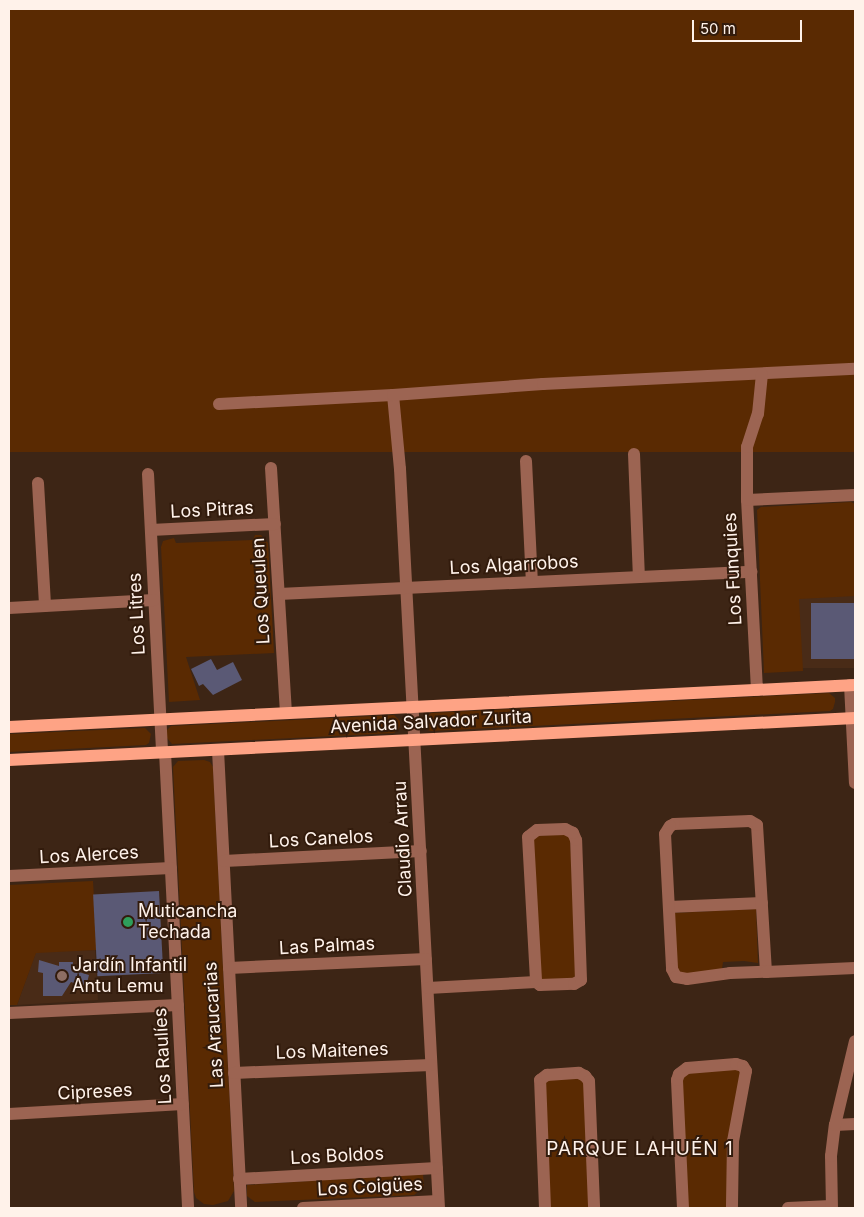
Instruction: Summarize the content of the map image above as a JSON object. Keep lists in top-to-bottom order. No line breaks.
{"streets":{"main road":["Avenida Salvador Zurita"],"street":["Los Pitras","Los Algarrobos","Los Funquies","Los Queulen","Los Litres","Los Canelos","Claudio Arrau","Los Alerces","Las Palmas","Las Araucarias","Los Maitenes","Los Raulíes","Cipreses","Los Boldos","Los Coigües"]},"crossings":[["Los Pitras","Los Queulen"],["Los Pitras","Los Litres"],["Los Algarrobos","Los Funquies"],["Los Algarrobos","Los Queulen"],["Los Algarrobos","Claudio Arrau"],["Los Funquies","Avenida Salvador Zurita"],["Los Queulen","Avenida Salvador Zurita"],["Los Litres","Avenida Salvador Zurita"],["Los Litres","Los Raulíes"],["Avenida Salvador Zurita","Claudio Arrau"],["Avenida Salvador Zurita","Las Araucarias"],["Avenida Salvador Zurita","Los Raulíes"],["Los Canelos","Claudio Arrau"],["Los Canelos","Las Araucarias"],["Claudio Arrau","Las Palmas"],["Claudio Arrau","Los Maitenes"],["Claudio Arrau","Los Boldos"],["Claudio Arrau","Los Coigües"],["Los Alerces","Los Raulíes"],["Las Palmas","Las Araucarias"],["Las Araucarias","Los Maitenes"],["Las Araucarias","Los Boldos"],["Los Raulíes","Cipreses"]],"districts":["PARQUE LAHUÉN 1"],"places":["Muticancha Techada","Jardín Infantil Antu Lemu"],"scale_bar":"50 m"}
